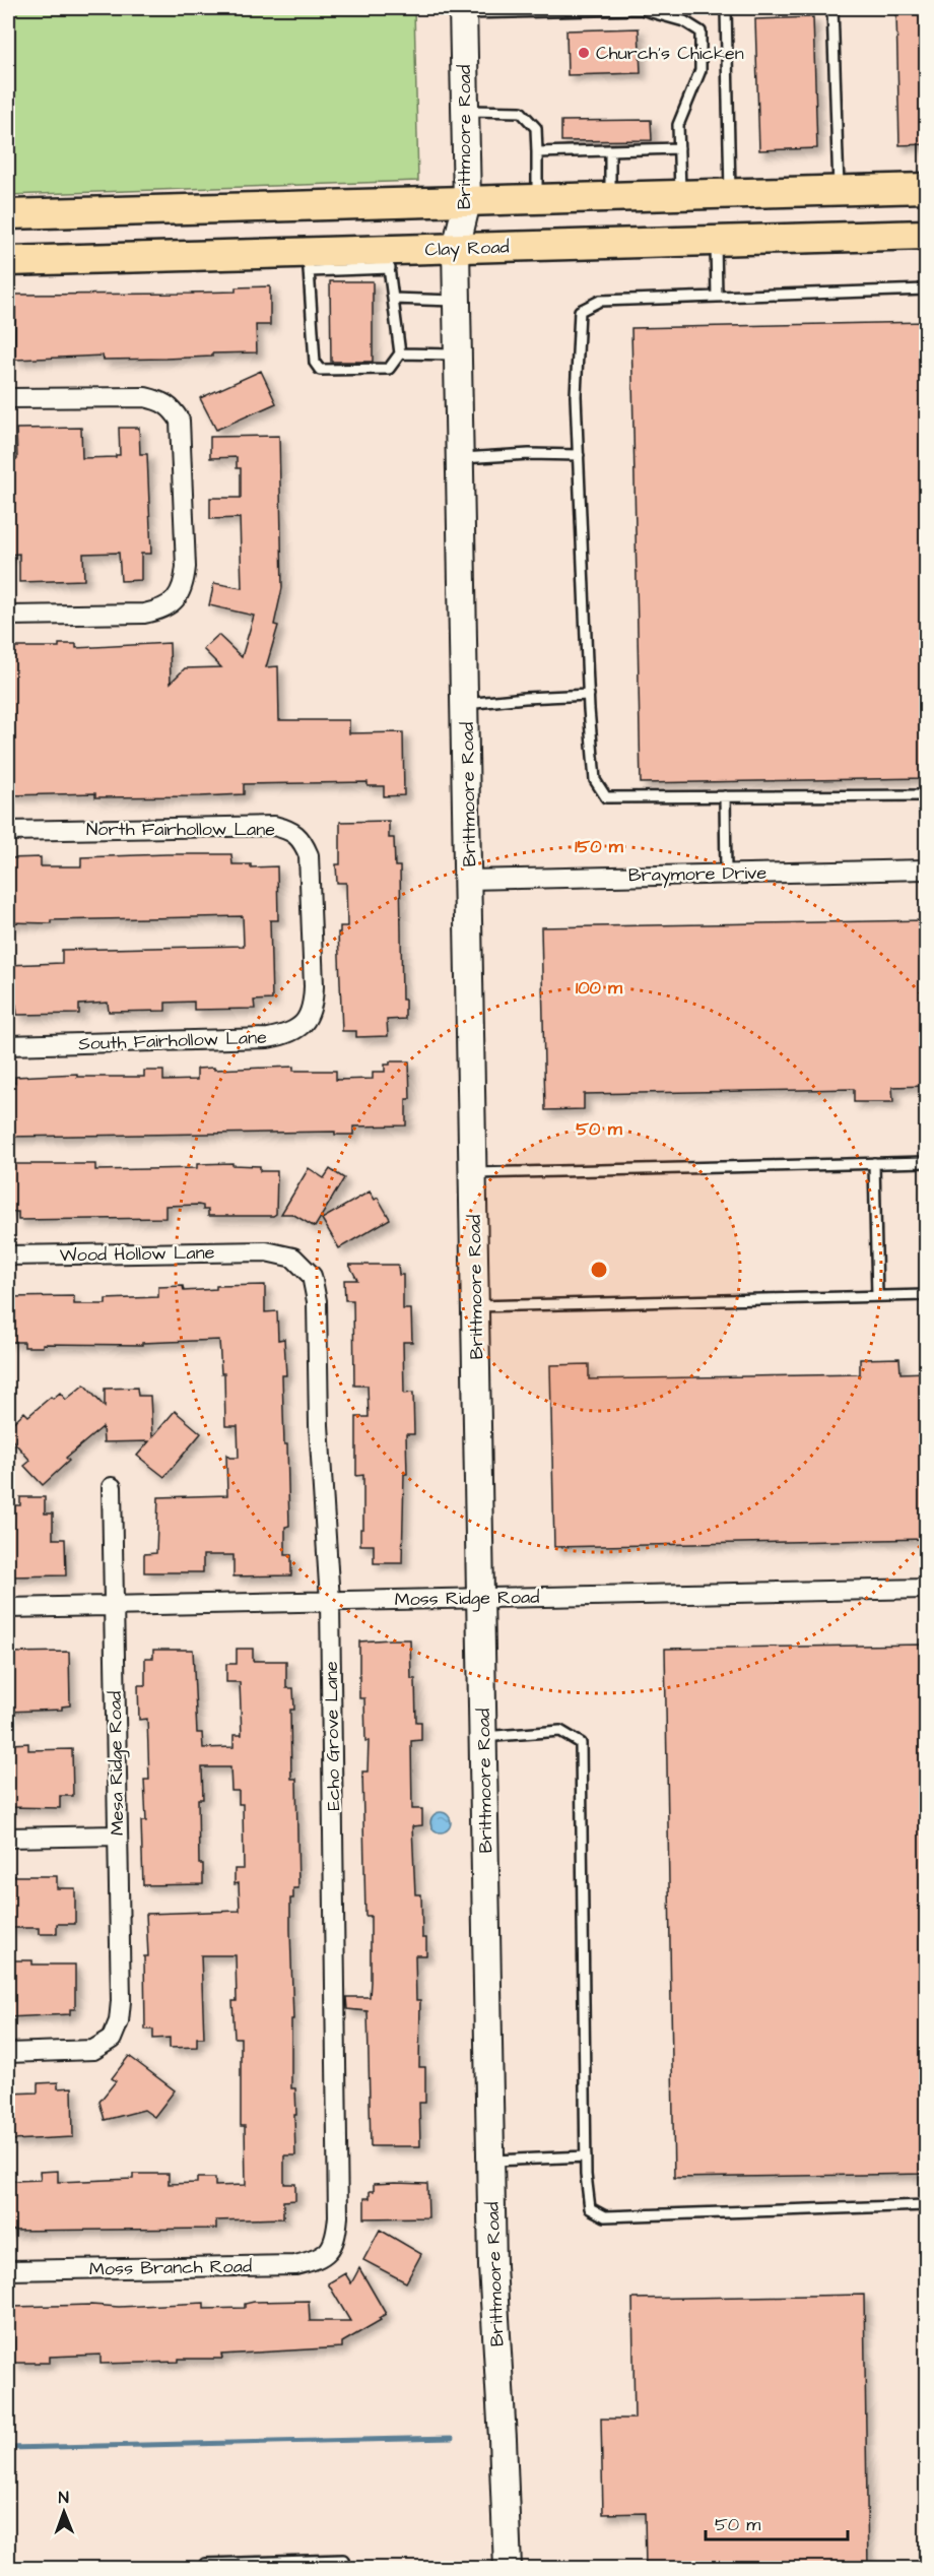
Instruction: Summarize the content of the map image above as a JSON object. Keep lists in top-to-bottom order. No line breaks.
{"streets":{"main road":["Brittmoore Road","Clay Road"],"street":["North Fairhollow Lane","Braymore Drive","South Fairhollow Lane","Wood Hollow Lane","Moss Ridge Road","Echo Grove Lane","Mesa Ridge Road","Moss Branch Road"]},"crossings":[["Brittmoore Road","Clay Road"],["Brittmoore Road","Braymore Drive"],["Brittmoore Road","Moss Ridge Road"],["North Fairhollow Lane","South Fairhollow Lane"],["Wood Hollow Lane","Echo Grove Lane"],["Moss Ridge Road","Echo Grove Lane"],["Moss Ridge Road","Mesa Ridge Road"],["Echo Grove Lane","Moss Branch Road"]],"places":["Church's Chicken"],"scale_bar":"50 m","north":"top","rings":["150 m","100 m","50 m"]}
